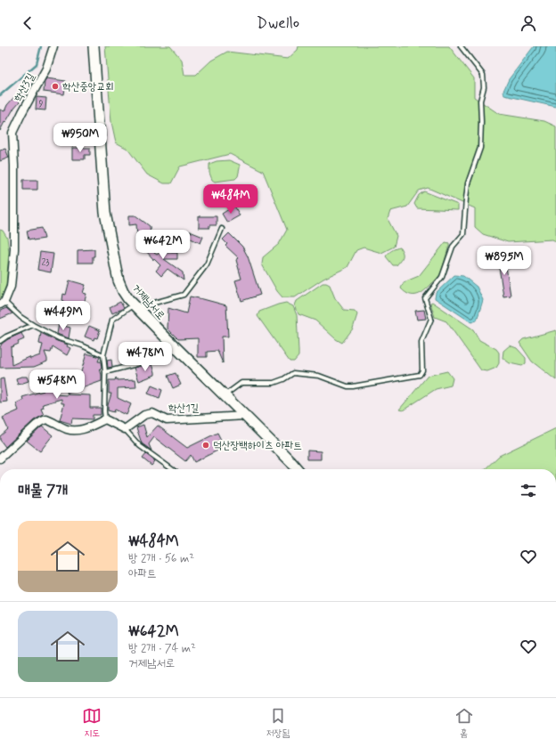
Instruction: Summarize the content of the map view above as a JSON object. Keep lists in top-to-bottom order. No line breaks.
{"streets":{"main road":["거제남서로"],"street":["학산3길","학산1길"]},"crossings":[["거제남서로","학산1길"]],"places":["학산중앙교회","덕산장백하이츠 아파트"],"house_numbers":["9","23"],"page":{"header":"Dwello","price":["₩950M","₩484M","₩642M","₩895M","₩449M","₩478M","₩548M"],"heading":"매물 7개","list":[{"name":"₩484M","note":"방 2개 · 56 m² · 아파트"},{"name":"₩642M","note":"방 2개 · 74 m² · 거제남서로"}],"tabs":["지도","저장됨","홈"]}}
